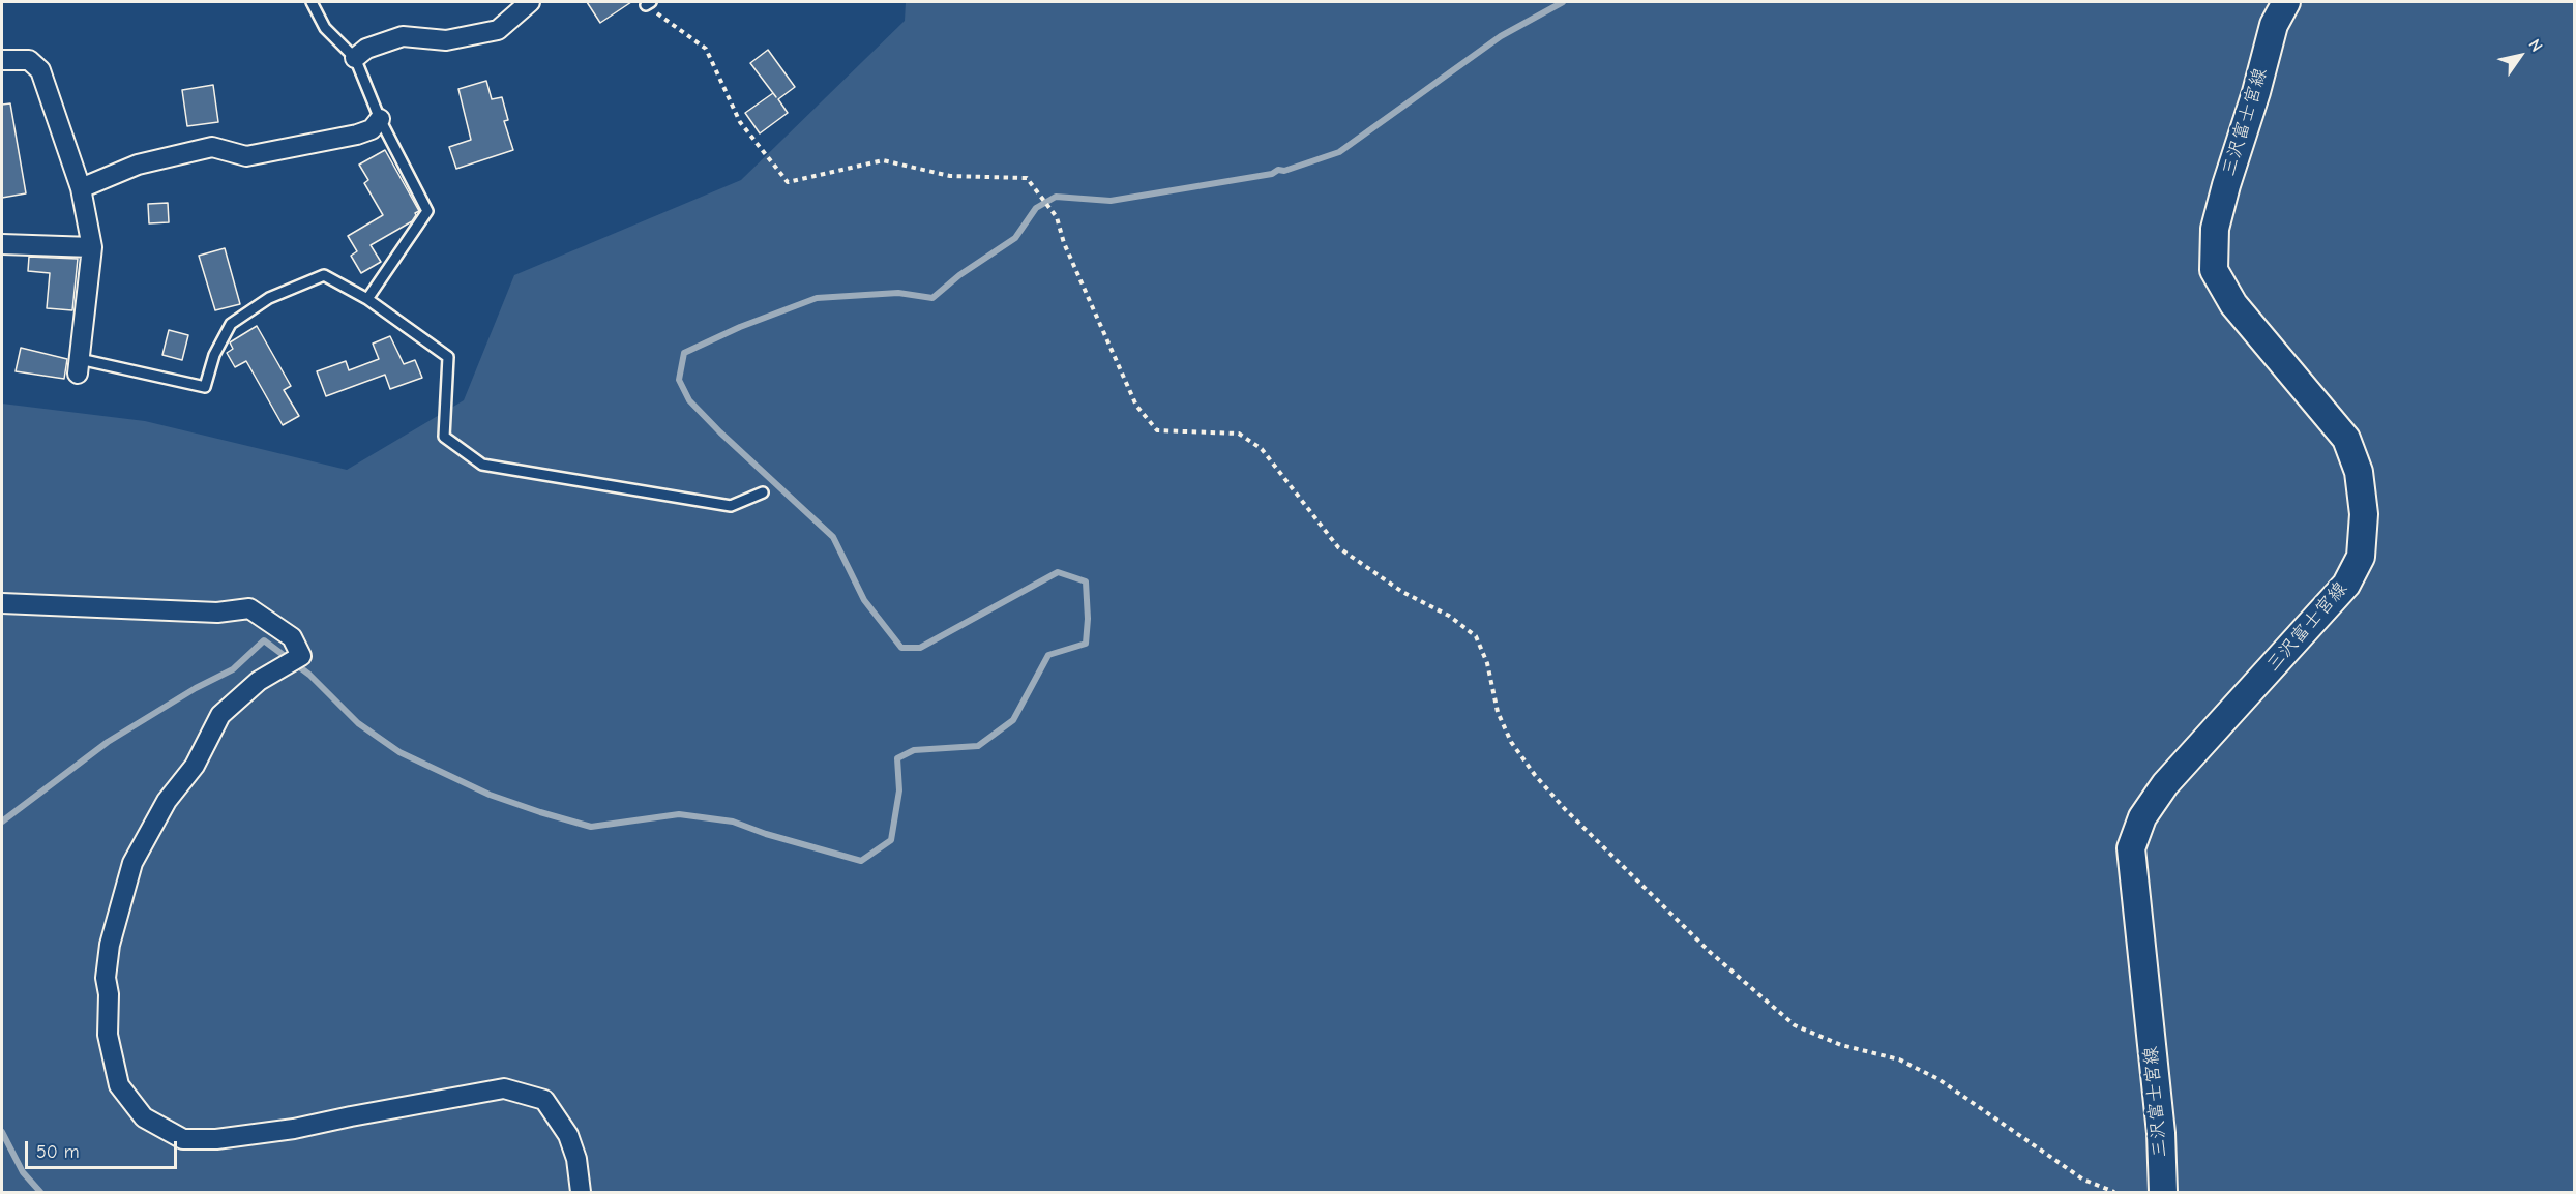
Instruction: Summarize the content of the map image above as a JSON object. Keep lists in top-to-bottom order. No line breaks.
{"streets":{"main road":["三沢富士宮線"]},"scale_bar":"50 m","north":"top right"}
